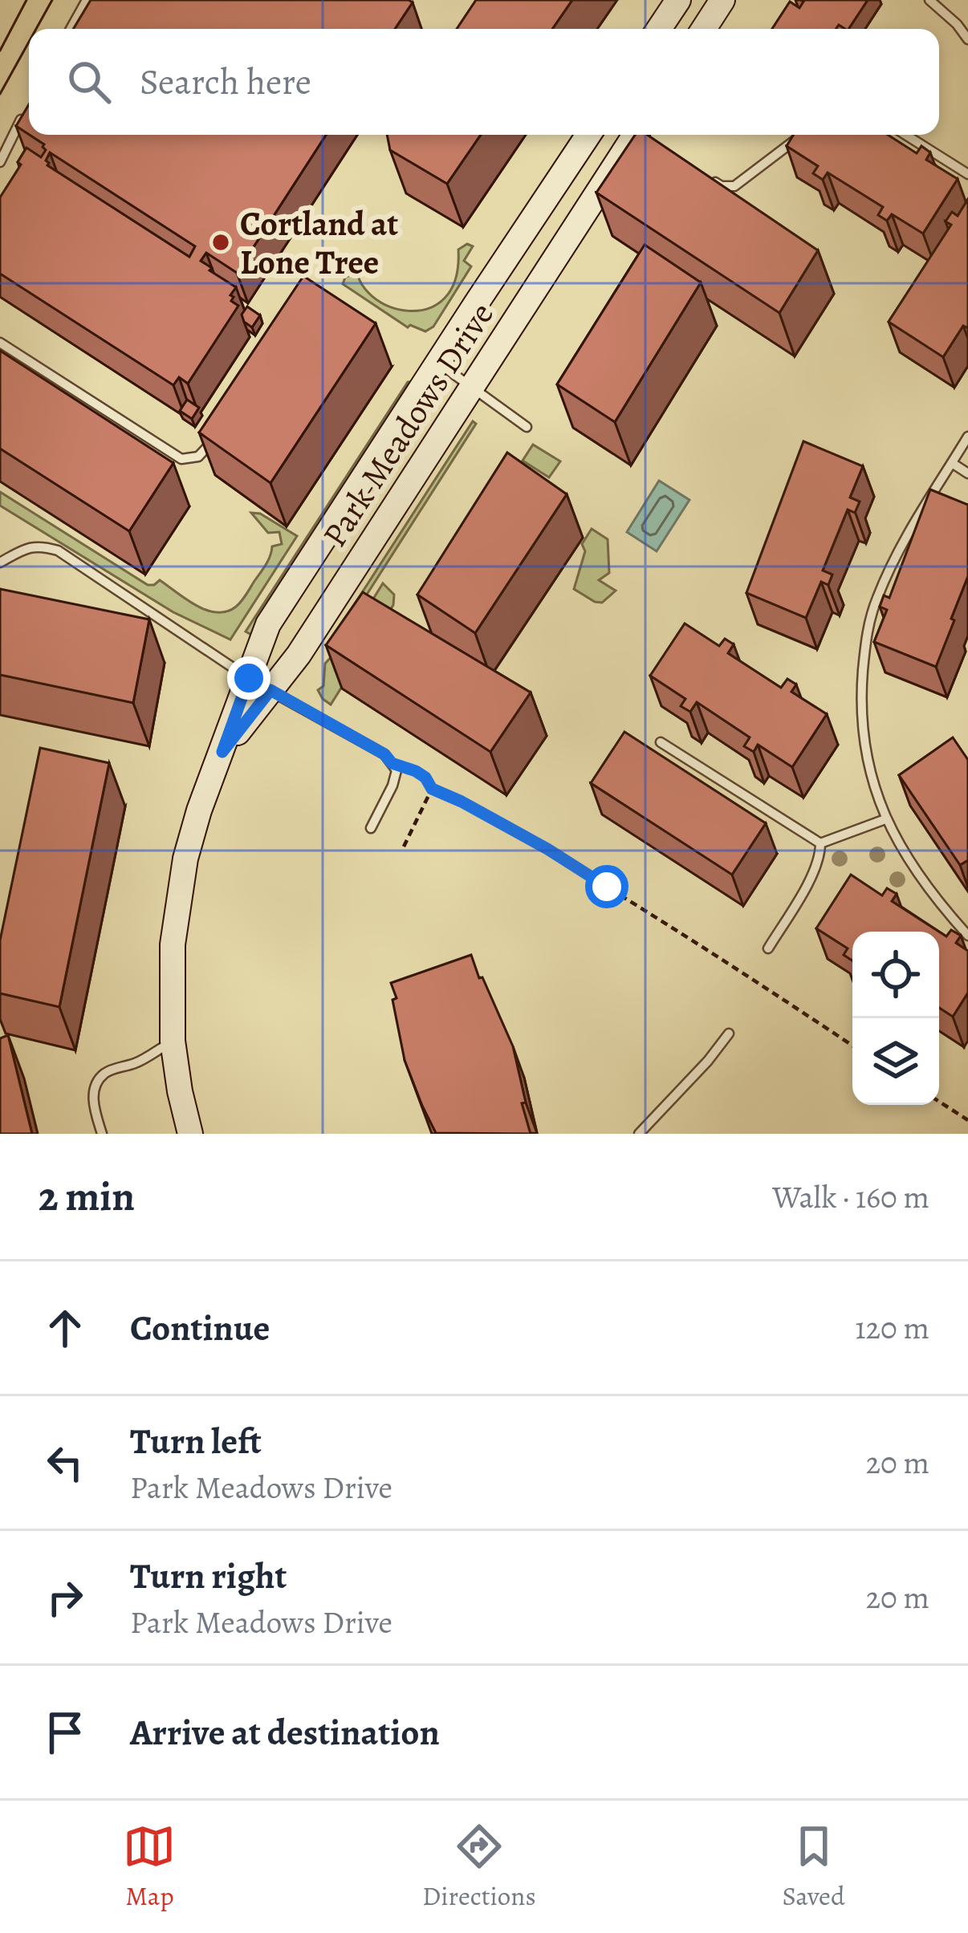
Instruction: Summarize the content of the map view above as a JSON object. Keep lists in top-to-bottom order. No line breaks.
{"streets":{"main road":["Park Meadows Drive"]},"places":["Cortland at Lone Tree"],"page":{"search":"Search here","heading":["2 min","Walk · 160 m"],"list":[["Continue","120 m"],["Turn left","Park Meadows Drive","20 m"],["Turn right","Park Meadows Drive","20 m"],"Arrive at destination"],"nav":["Map","Directions","Saved"]}}
